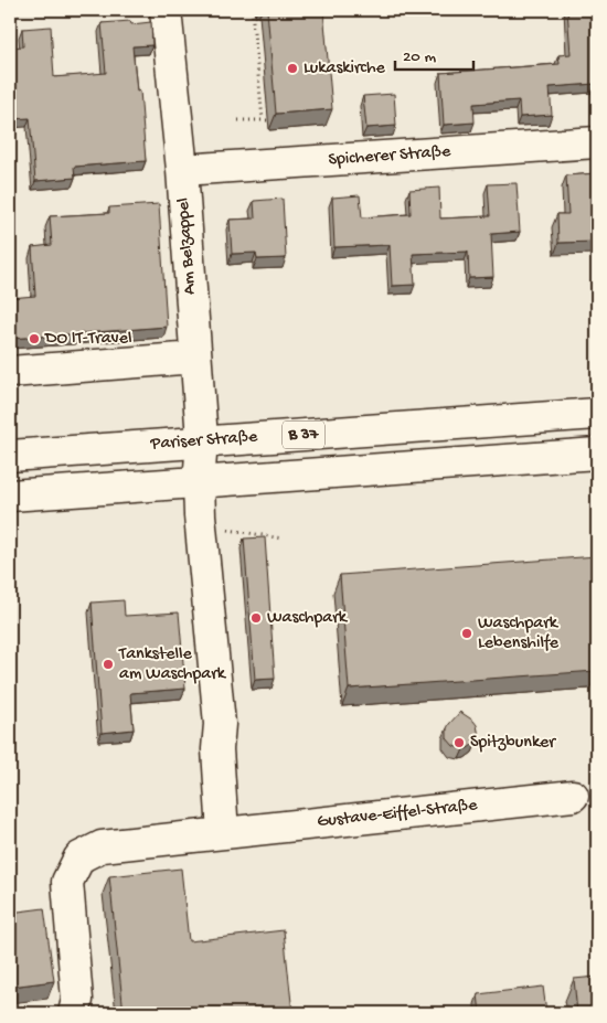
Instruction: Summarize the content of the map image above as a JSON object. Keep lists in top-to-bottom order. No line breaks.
{"streets":{"street":["Spicherer Straße","Am Belzappel","B 37","Pariser Straße","Gustave-Eiffel-Straße"]},"crossings":[["Spicherer Straße","Am Belzappel"],["Am Belzappel","B 37"],["Am Belzappel","Pariser Straße"]],"places":["Lukaskirche","DO IT-Travel","Waschpark","Waschpark Lebenshilfe","Tankstelle am Waschpark","Spitzbunker"],"scale_bar":"20 m"}
